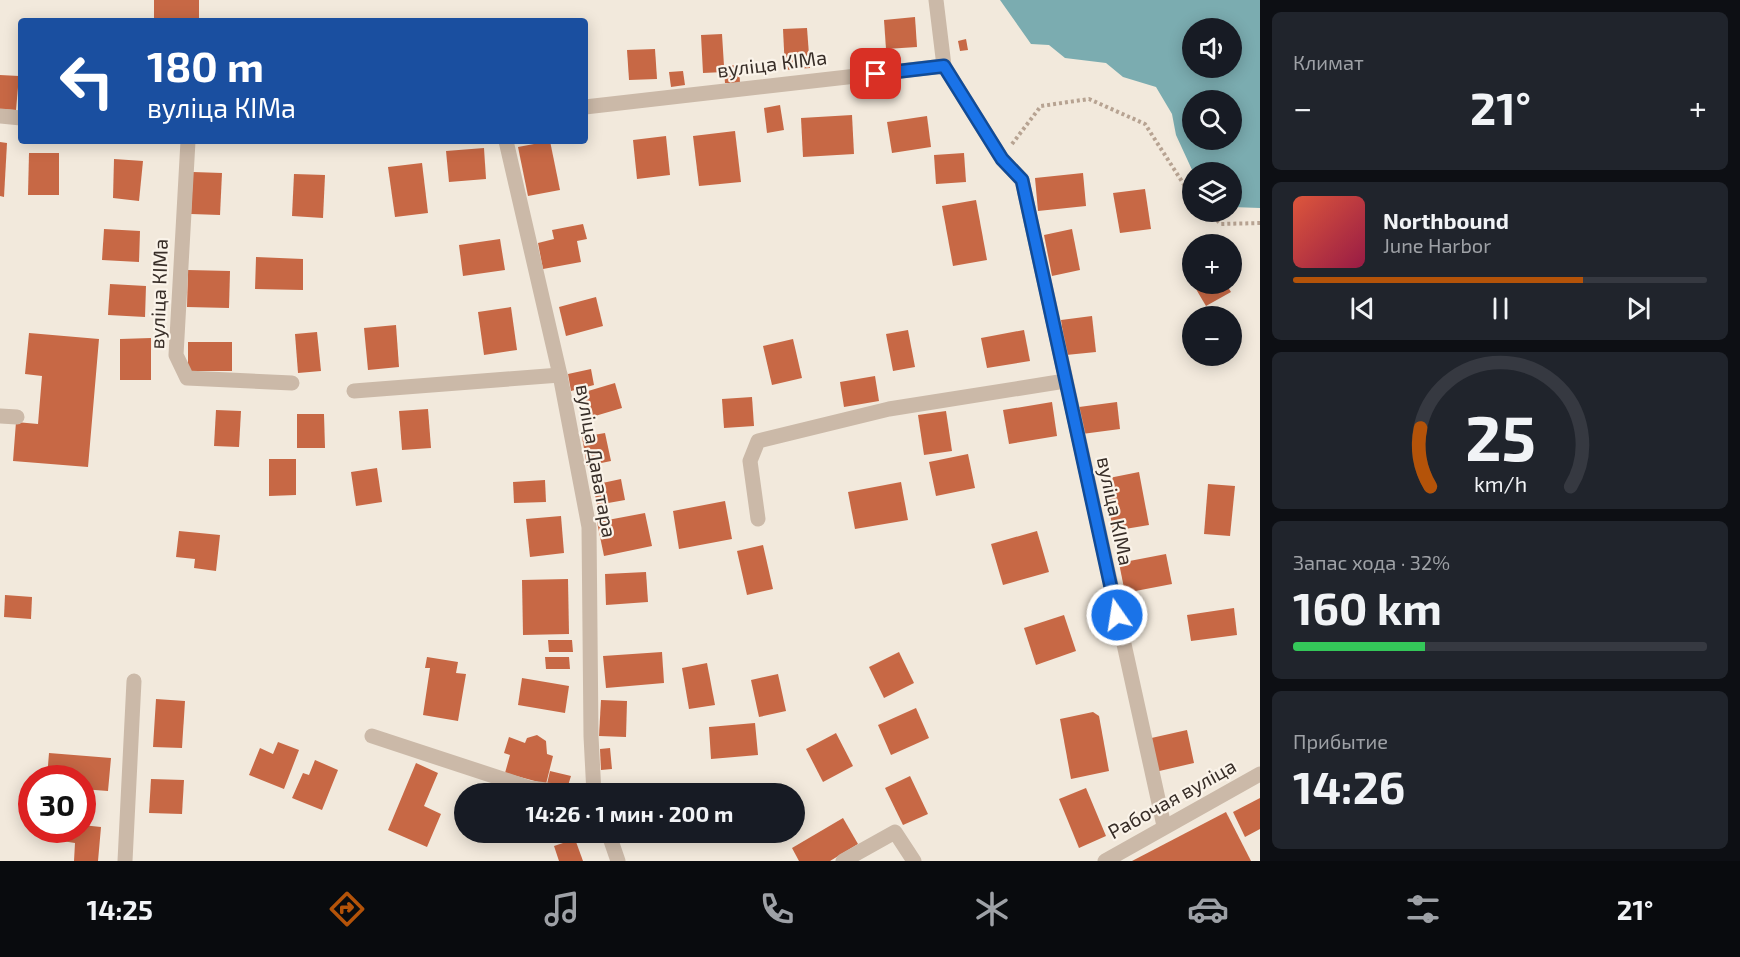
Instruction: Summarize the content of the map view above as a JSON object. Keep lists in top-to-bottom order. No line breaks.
{"streets":{"street":["вуліца КІМа","вуліца Даватара","Рабочая вуліца"]},"crossings":[["вуліца КІМа","Рабочая вуліца"]],"page":{"tile":["Климат",["Запас хода · 32%","160 km"],["Прибытие","14:26"]],"map_buttons":["+","−"],"turn":["180 m","вуліца КІМа"],"heat":["−","21°","+"],"song":["Northbound","June Harbor"],"limit":"30","trip":"14:26 · 1 мин · 200 m","tabs":["14:25","21°"],"gauge":["25","km/h"]}}
